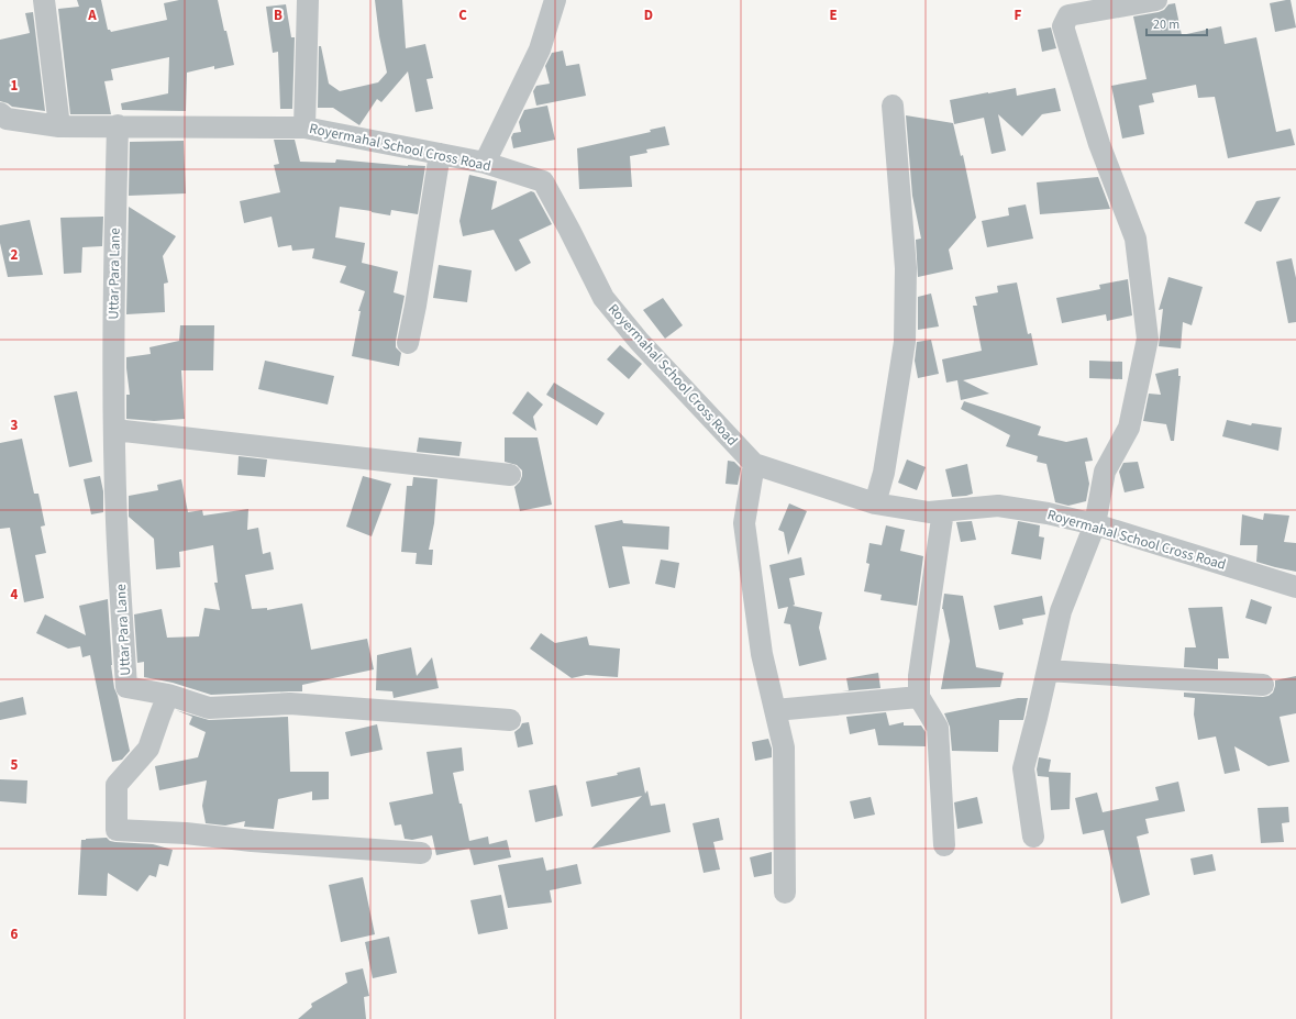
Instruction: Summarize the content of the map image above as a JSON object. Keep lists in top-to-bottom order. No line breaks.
{"streets":{"street":["Royermahal School Cross Road","Uttar Para Lane"]},"crossings":[["Royermahal School Cross Road","Uttar Para Lane"]],"scale_bar":"20 m","grid":{"columns":["A","B","C","D","E","F"],"rows":["1","2","3","4","5","6"]}}
